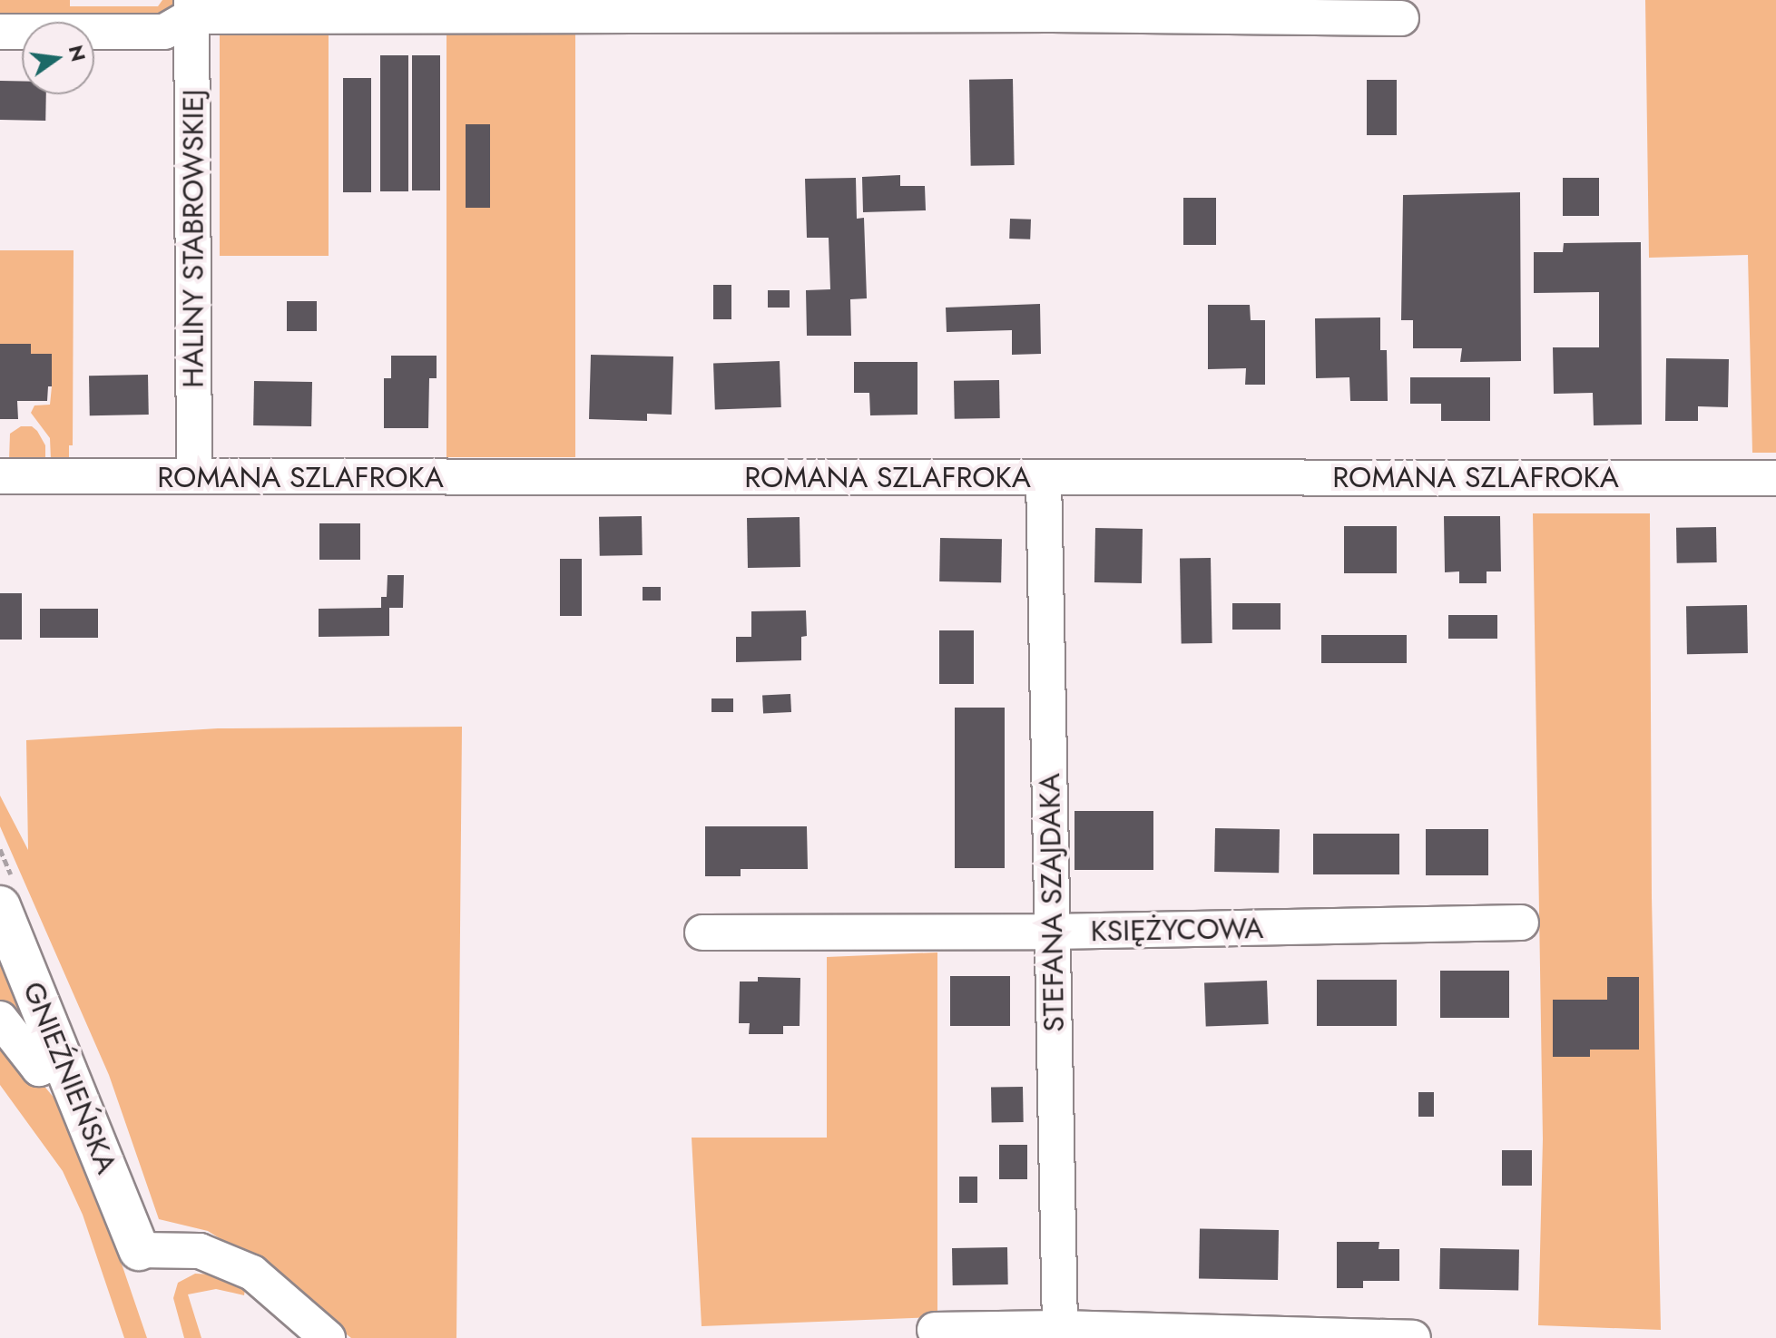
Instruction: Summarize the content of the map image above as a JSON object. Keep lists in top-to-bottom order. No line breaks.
{"streets":{"street":["HALINY STABROWSKIEJ","ROMANA SZLAFROKA","STEFANA SZAJDAKA","KSIĘŻYCOWA","GNIEŹNIEŃSKA"]},"crossings":[["HALINY STABROWSKIEJ","ROMANA SZLAFROKA"],["ROMANA SZLAFROKA","STEFANA SZAJDAKA"],["STEFANA SZAJDAKA","KSIĘŻYCOWA"]],"north":"right"}
